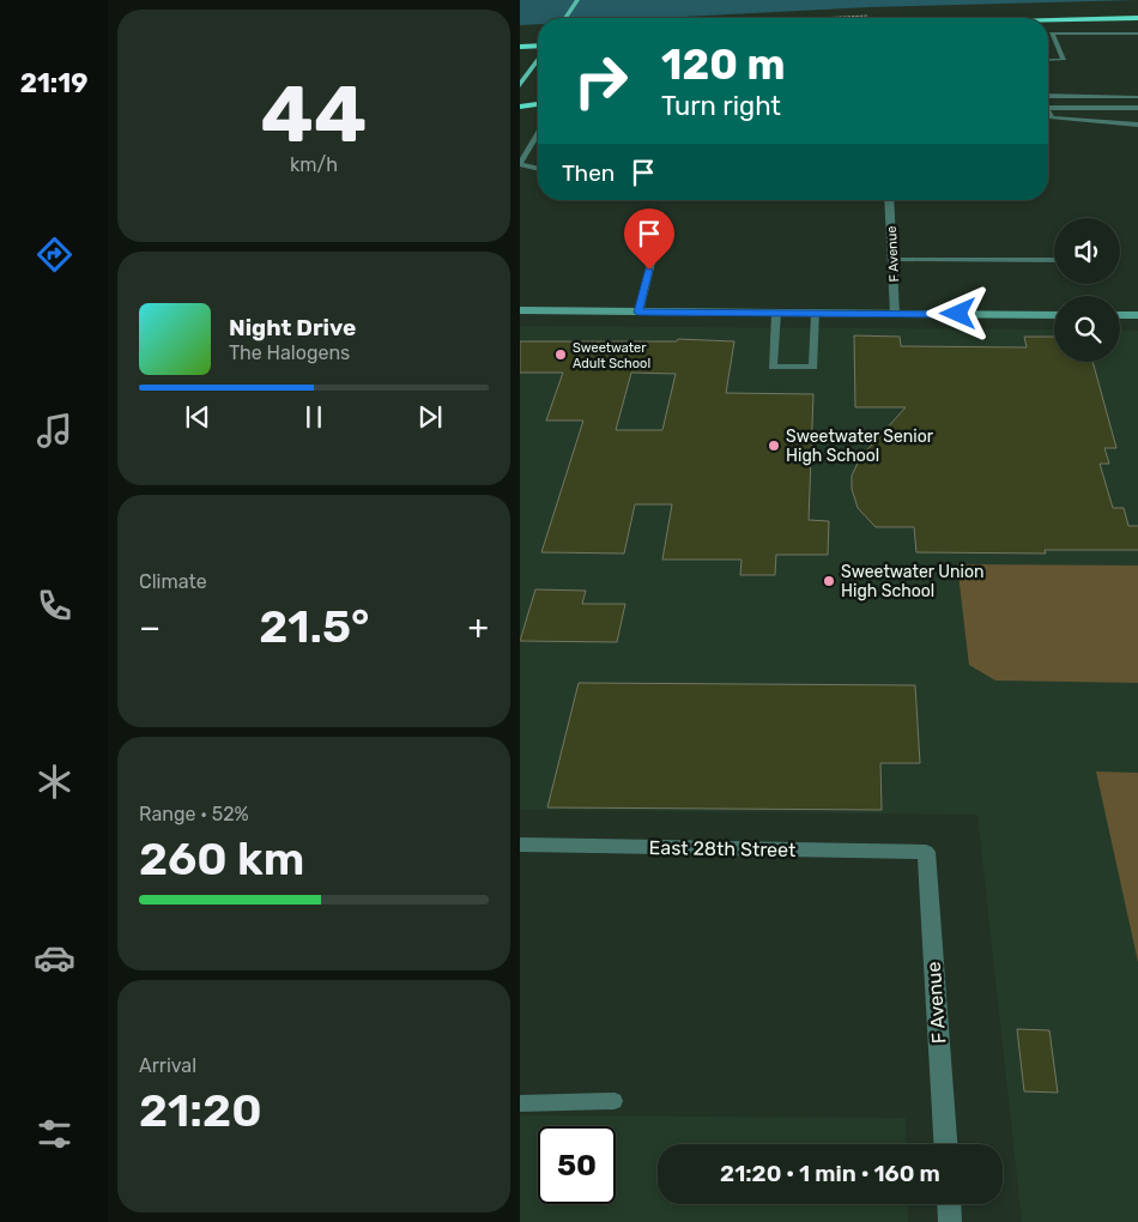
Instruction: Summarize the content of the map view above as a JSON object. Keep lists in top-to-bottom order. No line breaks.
{"streets":{"street":["F Avenue","East 28th Street"]},"crossings":[["F Avenue","East 28th Street"]],"places":["Sweetwater Adult School","Sweetwater Senior High School","Sweetwater Union High School"],"page":{"tabs":"21:19","tile":[["44","km/h"],"Climate",["Range · 52%","260 km"],["Arrival","21:20"]],"turn":["120 m","Turn right"],"then":"Then","song":["Night Drive","The Halogens"],"heat":["−","21.5°","+"],"limit":"50","trip":"21:20 · 1 min · 160 m"}}
